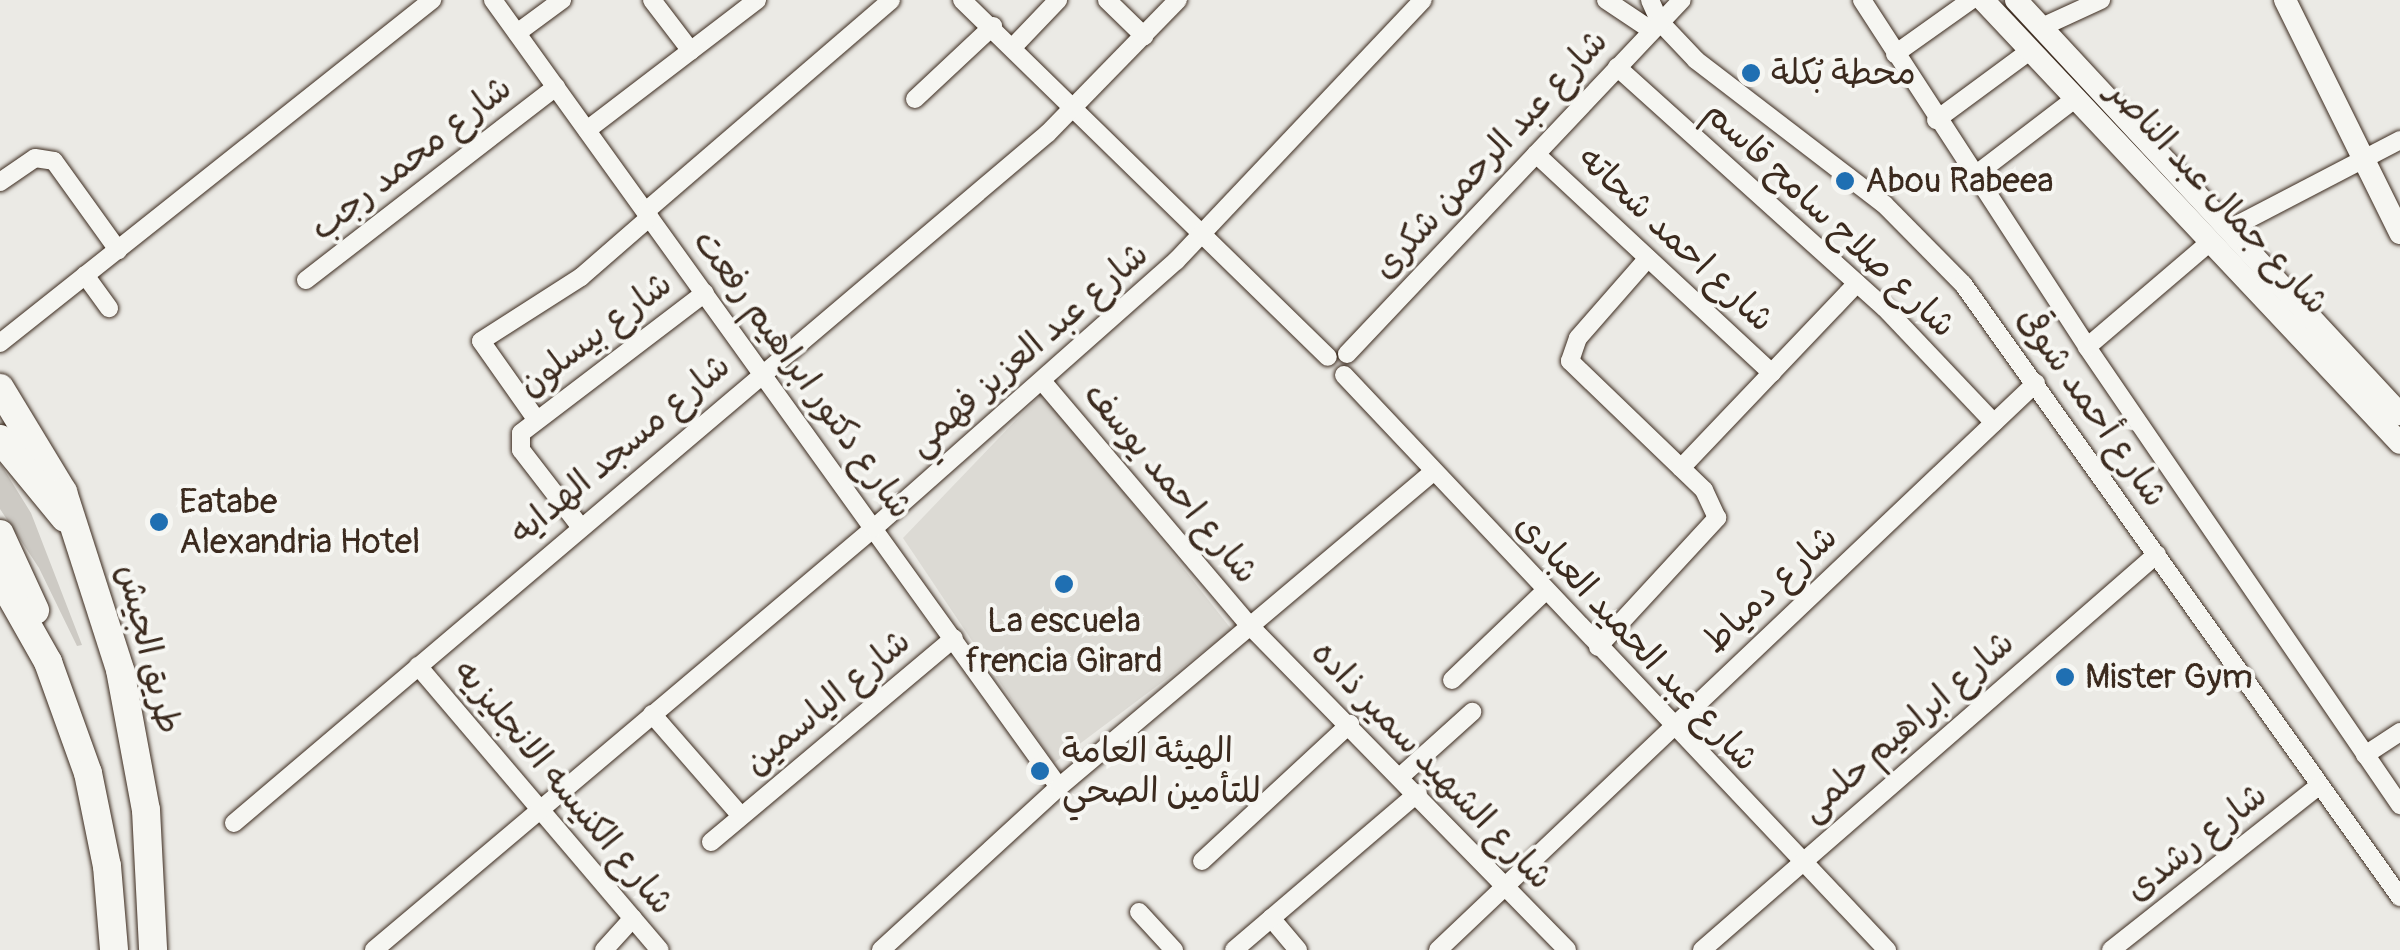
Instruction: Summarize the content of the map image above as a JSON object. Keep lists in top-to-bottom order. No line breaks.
{"streets":{"highway":["طريق الجيش"],"main road":["شارع جمال عبد الناصر"],"street":["شارع عبد الرحمن شكرى","شارع محمد رجب","شارع صلاح سامح قاسم","شارع احمد شحاته","شارع بيسلون","شارع عبد العزيز فهمي","شارع دكتور ابراهيم رفعت","شارع أحمد شوقى","شارع مسجد الهدايه","شارع احمد يوسف","شارع دمياط","شارع عبد الحميد العبادى","شارع الياسمين","شارع ابراهيم حلمى","شارع الشهيد سمير ذاده","شارع الكنيسه الانجليزيه","شارع رشدى"]},"crossings":[["شارع عبد الرحمن شكرى","شارع صلاح سامح قاسم"],["شارع عبد الرحمن شكرى","شارع احمد شحاته"],["شارع عبد الرحمن شكرى","شارع أحمد شوقى"],["شارع محمد رجب","شارع دكتور ابراهيم رفعت"],["شارع صلاح سامح قاسم","شارع دمياط"],["شارع بيسلون","شارع دكتور ابراهيم رفعت"],["شارع بيسلون","شارع مسجد الهدايه"],["شارع عبد العزيز فهمي","شارع دكتور ابراهيم رفعت"],["شارع عبد العزيز فهمي","شارع احمد يوسف"],["شارع عبد العزيز فهمي","شارع الياسمين"],["شارع عبد العزيز فهمي","شارع الكنيسه الانجليزيه"],["شارع دكتور ابراهيم رفعت","شارع مسجد الهدايه"],["شارع دكتور ابراهيم رفعت","شارع الياسمين"],["شارع أحمد شوقى","شارع دمياط"],["شارع أحمد شوقى","شارع ابراهيم حلمى"],["شارع أحمد شوقى","شارع رشدى"],["شارع مسجد الهدايه","شارع الكنيسه الانجليزيه"],["شارع احمد يوسف","شارع الشهيد سمير ذاده"],["شارع دمياط","شارع عبد الحميد العبادى"],["شارع دمياط","شارع الشهيد سمير ذاده"],["شارع عبد الحميد العبادى","شارع ابراهيم حلمى"]],"places":["محطة بُكلة","Abou Rabeea","Eatabe Alexandria Hotel","La escuela frencia Girard","Mister Gym","الهيئة العامة للتأمين الصحي"]}
